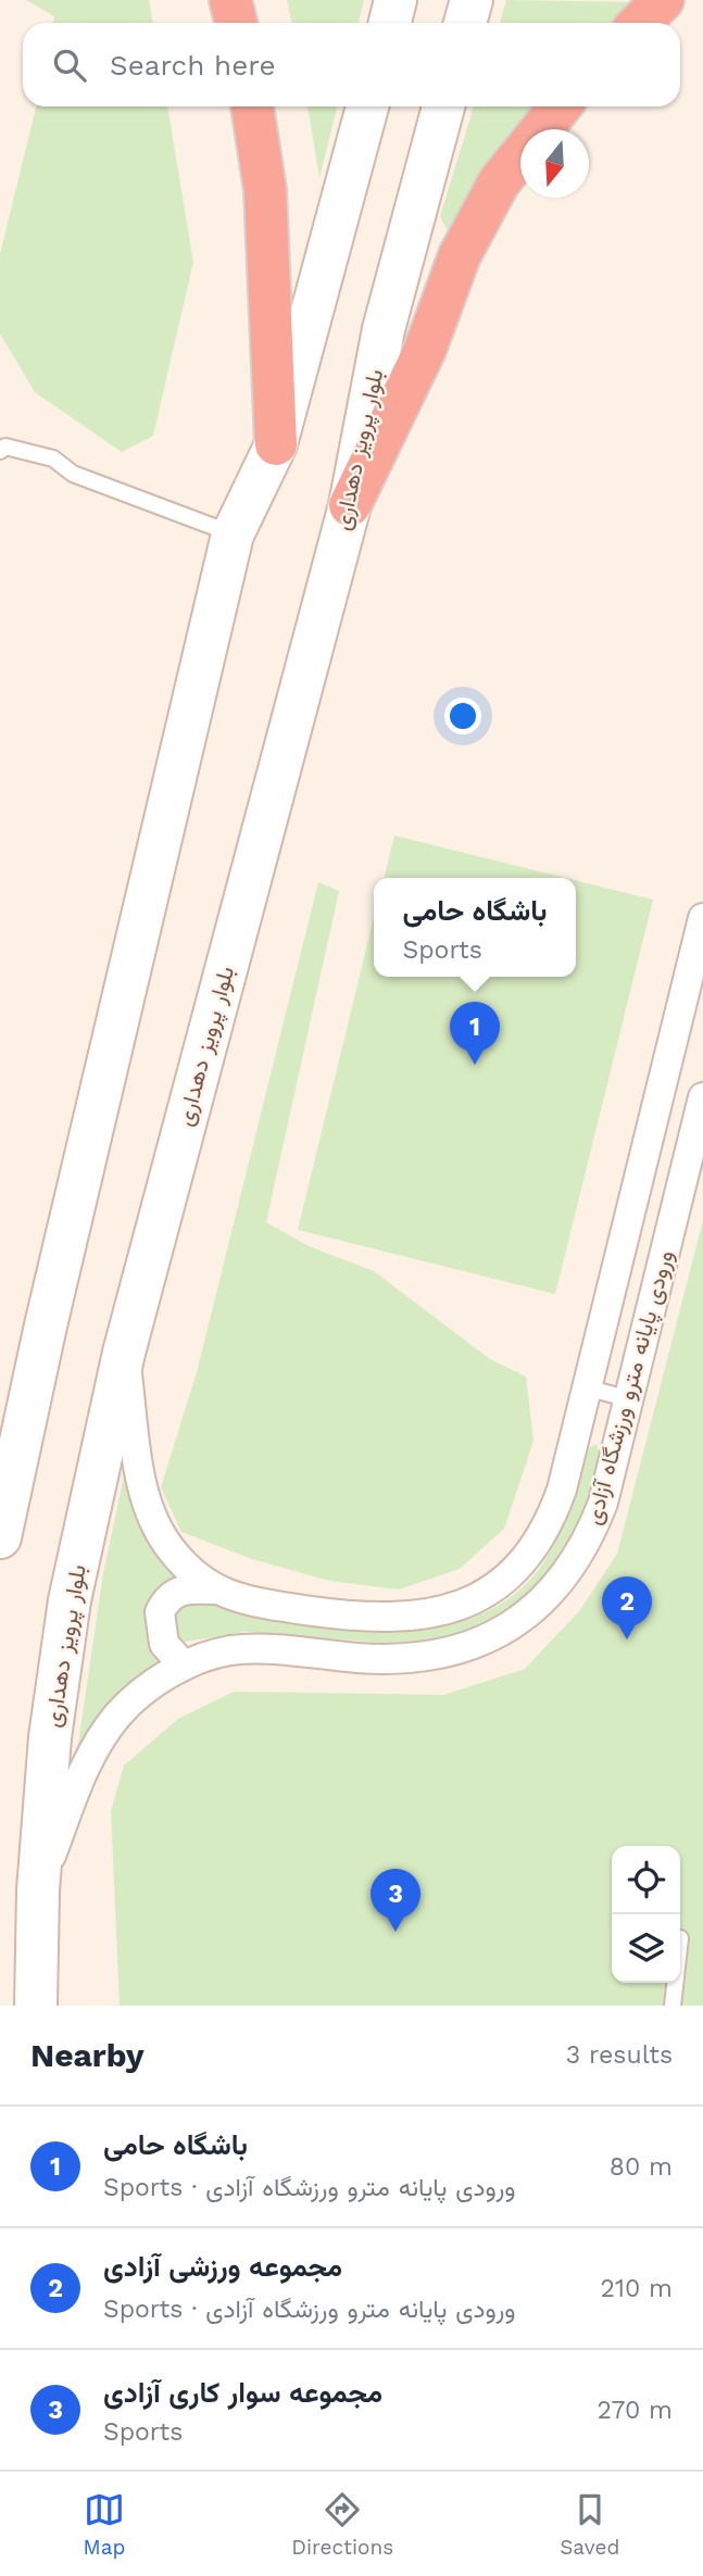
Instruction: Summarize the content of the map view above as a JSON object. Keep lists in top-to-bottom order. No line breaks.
{"streets":{"main road":["بلوار پرویز دهداری"],"street":["ورودی پایانه مترو ورزشگاه آزادی"]},"crossings":[["بلوار پرویز دهداری","ورودی پایانه مترو ورزشگاه آزادی"]],"north":"bottom","page":{"search":"Search here","popup":["باشگاه حامی","Sports"],"pins":["1","2","3"],"heading":["Nearby","3 results"],"list":[{"mark":"1","name":"باشگاه حامی","note":"Sports · ورودی پایانه مترو ورزشگاه آزادی","value":"80 m"},{"mark":"2","name":"مجموعه ورزشی آزادی","note":"Sports · ورودی پایانه مترو ورزشگاه آزادی","value":"210 m"},{"mark":"3","name":"مجموعه سوار کاری آزادی","note":"Sports","value":"270 m"}],"nav":["Map","Directions","Saved"]}}
